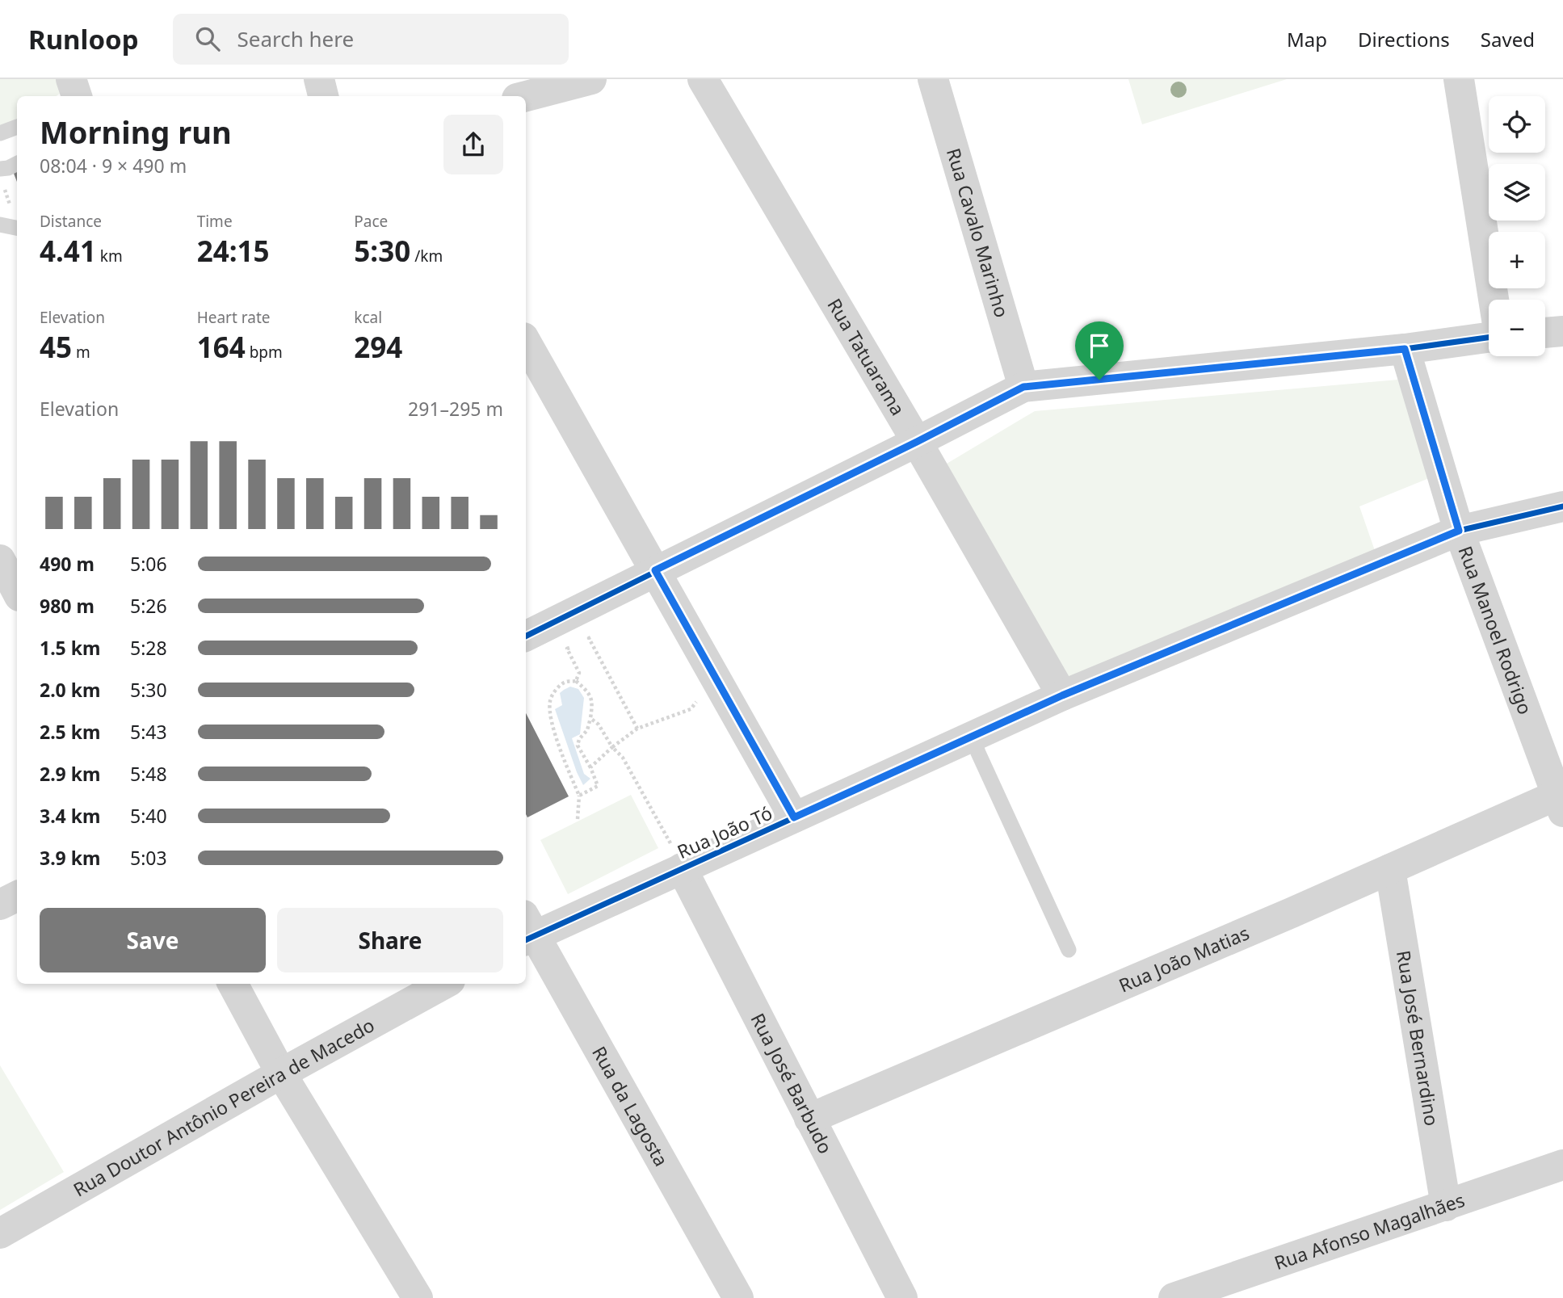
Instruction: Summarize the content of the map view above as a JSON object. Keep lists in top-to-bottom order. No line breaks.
{"streets":{"street":["Rua Cavalo Marinho","Rua Tatuarama","Rua Manoel Rodrigo","Rua João Tó","Rua João Matias","Rua José Bernardino","Rua José Barbudo","Rua Doutor Antônio Pereira de Macedo","Rua da Lagosta","Rua Afonso Magalhães"]},"crossings":[["Rua Tatuarama","Rua João Tó"],["Rua Manoel Rodrigo","Rua João Tó"],["Rua Manoel Rodrigo","Rua João Matias"],["Rua João Tó","Rua José Barbudo"],["Rua João Tó","Rua da Lagosta"],["Rua João Matias","Rua José Bernardino"],["Rua João Matias","Rua José Barbudo"],["Rua José Bernardino","Rua Afonso Magalhães"]],"page":{"header":"Runloop","search":"Search here","nav":["Map","Directions","Saved"],"map_buttons":["+","−"],"heading":["Morning run","08:04 · 9 × 490 m"],"stats":[["Distance","4.41 km"],["Time","24:15"],["Pace","5:30 /km"],["Elevation","45 m"],["Heart rate","164 bpm"],["kcal","294"]],"chart":["Elevation","291–295 m"],"list":[{"name":"490 m","note":"5:06"},{"name":"980 m","note":"5:26"},{"name":"1.5 km","note":"5:28"},{"name":"2.0 km","note":"5:30"},{"name":"2.5 km","note":"5:43"},{"name":"2.9 km","note":"5:48"},{"name":"3.4 km","note":"5:40"},{"name":"3.9 km","note":"5:03"}],"buttons":["Save","Share"]}}
